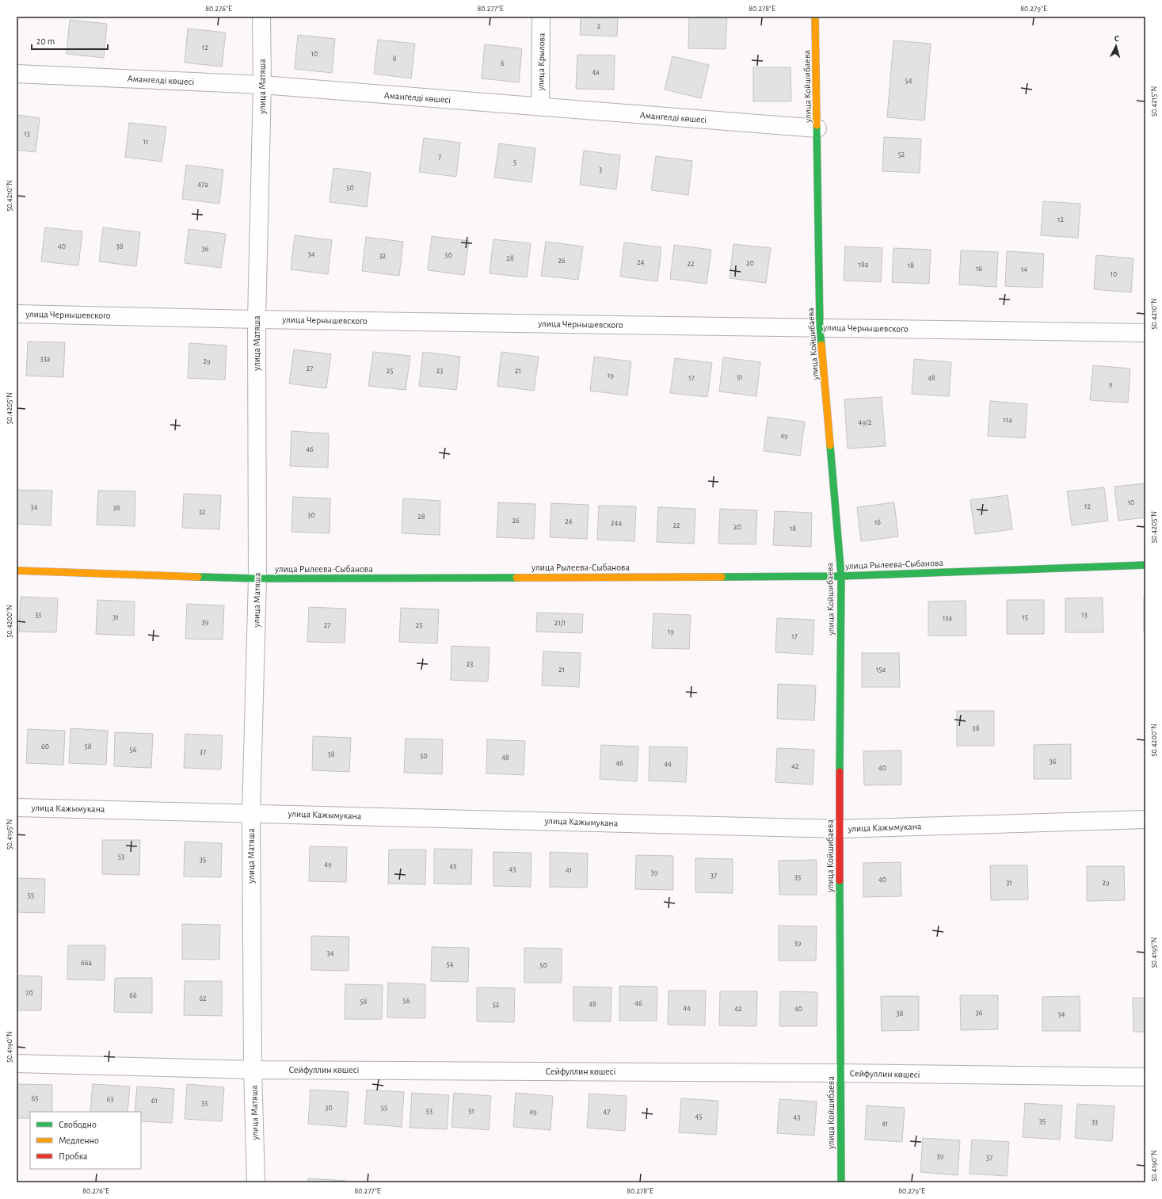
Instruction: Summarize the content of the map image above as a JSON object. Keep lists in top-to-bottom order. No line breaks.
{"streets":{"street":["улица Крылова","Амангелді көшесі","улица Матяша","улица Койшибаева","улица Чернышевского","улица Рылеева-Сыбанова","улица Кажымукана","Сейфуллин көшесі"]},"crossings":[["улица Крылова","Амангелді көшесі"],["Амангелді көшесі","улица Матяша"],["Амангелді көшесі","улица Койшибаева"],["улица Матяша","улица Чернышевского"],["улица Матяша","улица Рылеева-Сыбанова"],["улица Матяша","улица Кажымукана"],["улица Матяша","Сейфуллин көшесі"],["улица Койшибаева","улица Чернышевского"],["улица Койшибаева","улица Рылеева-Сыбанова"],["улица Койшибаева","улица Кажымукана"],["улица Койшибаева","Сейфуллин көшесі"]],"house_numbers":["2","12","10","8","6","4а","54","13","11","52","7","5","3","47а","50","12","40","38","36","34","30","32","28","26","24","20","22","18а","18","16","14","10","33а","29","27","25","23","21","19","51","17","48","9","11а","49/2","49","46","10","12","34","38","32","30","28","26","24","16","24а","22","20","18","33","13","31","15","13а","39","21/1","27","25","19","17","23","21","15а","38","60","58","56","37","38","50","48","36","46","44","42","40","53","35","49","45","43","41","39","37","35","40","31","29","55","39","34","66а","54","50","70","66","62","56","58","46","48","52","44","42","40","36","38","34","65","63","61","33","30","55","53","51","49","47","45","43","35","33","41","39","37"],"legend":["Свободно","Медленно","Пробка"],"scale_bar":"20 m","north":"top","coordinates":["80.276°E","80.277°E","80.278°E","80.279°E","50.4215°N","50.4210°N","50.4205°N","50.4200°N","50.4195°N","50.4190°N"]}
